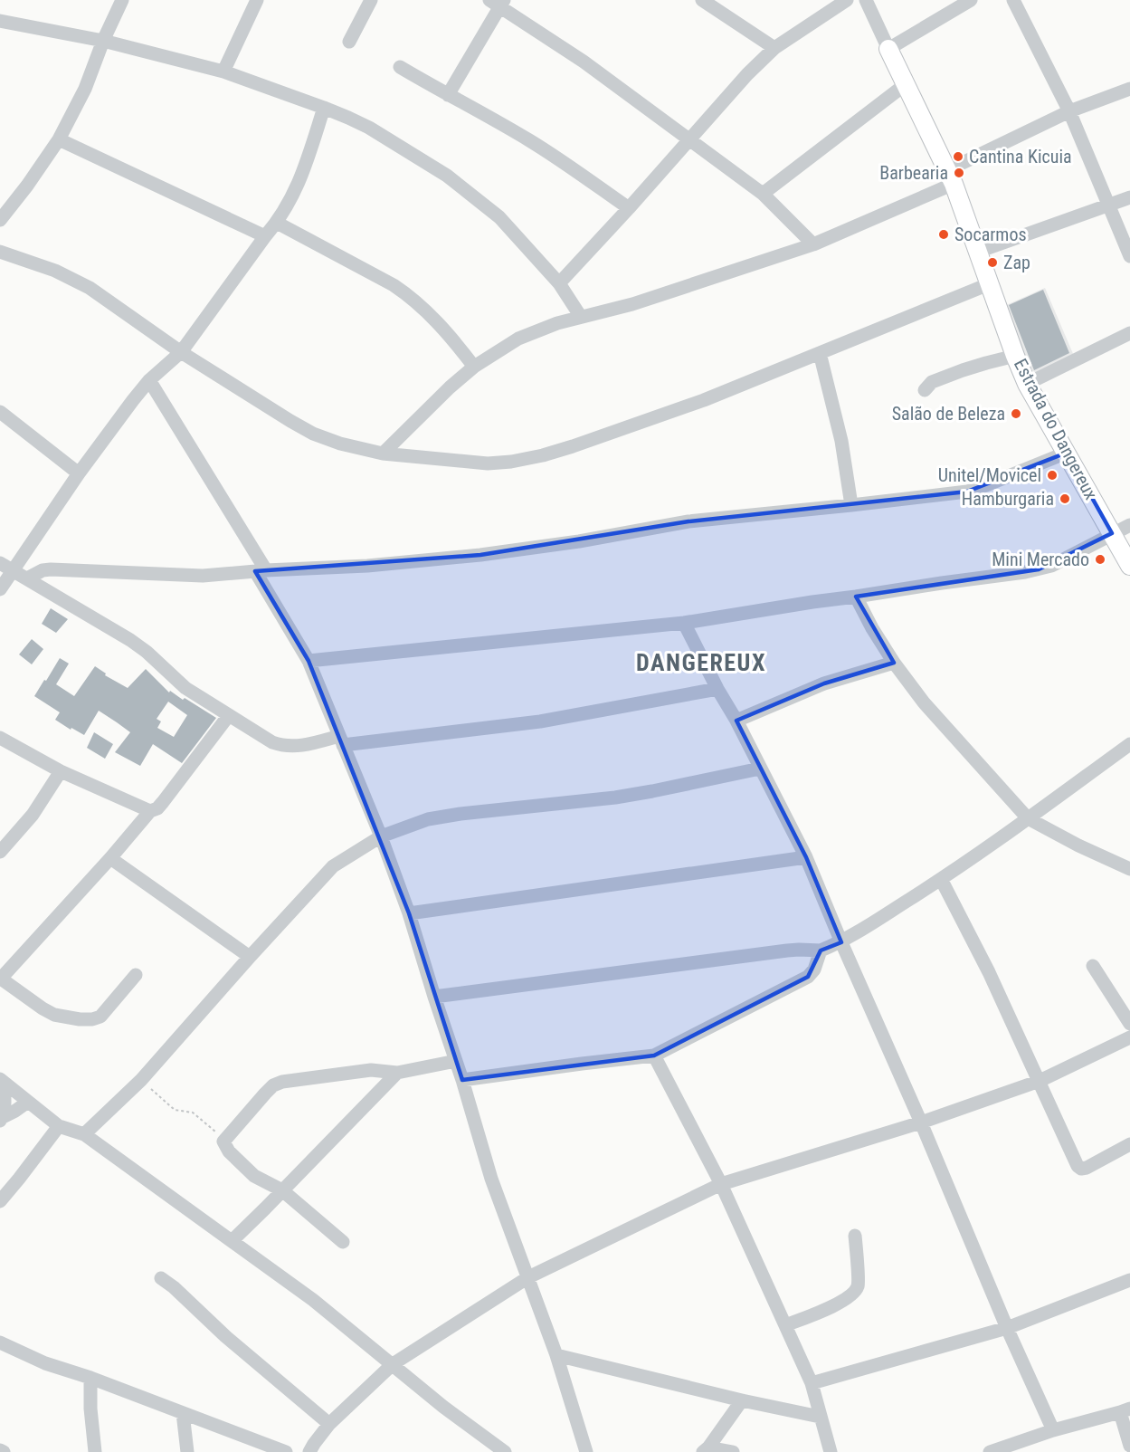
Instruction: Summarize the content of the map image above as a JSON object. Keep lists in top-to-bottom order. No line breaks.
{"streets":{"main road":["Estrada do Dangereux"]},"districts":["DANGEREUX"],"places":["Cantina Kicuia","Barbearia","Socarmos","Zap","Salão de Beleza","Unitel/Movicel","Hamburgaria","Mini Mercado"]}
